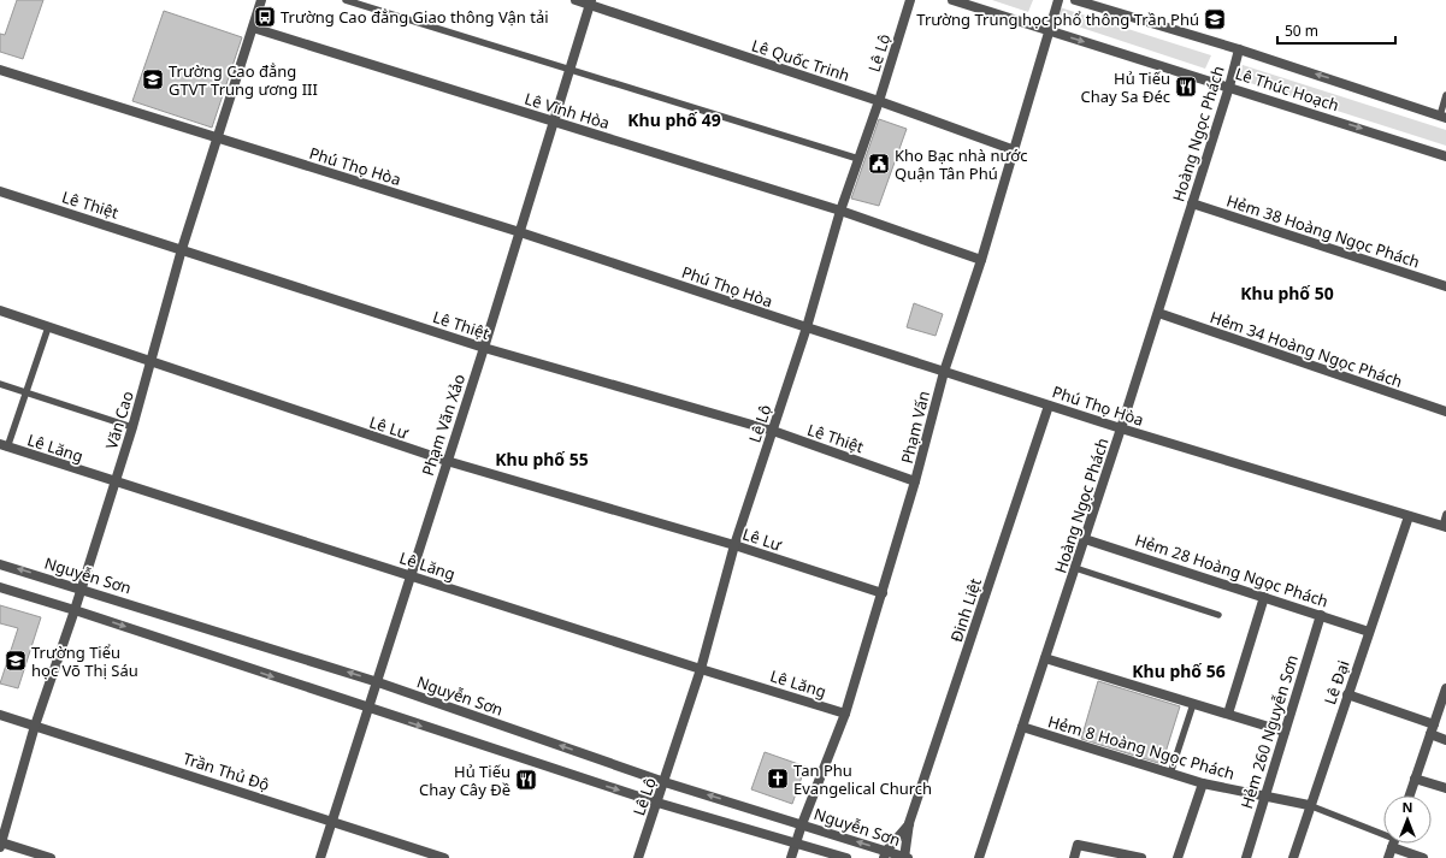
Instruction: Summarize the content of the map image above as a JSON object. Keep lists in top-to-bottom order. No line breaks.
{"streets":{"street":["Lê Lộ","Lê Quốc Trinh","Lê Thúc Hoạch","Lê Vĩnh Hòa","Hoàng Ngọc Phách","Phú Thọ Hòa","Lê Thiệt","Hẻm 38 Hoàng Ngọc Phách","Hẻm 34 Hoàng Ngọc Phách","Văn Cao","Phạm Văn Xảo","Lê Lư","Phạm Vấn","Lê Lăng","Hẻm 28 Hoàng Ngọc Phách","Nguyễn Sơn","Đinh Liệt","Lê Đại","Hẻm 260 Nguyễn Sơn","Hẻm 8 Hoàng Ngọc Phách","Trần Thủ Độ"]},"crossings":[["Lê Lộ","Lê Quốc Trinh"],["Lê Lộ","Lê Vĩnh Hòa"],["Lê Lộ","Phú Thọ Hòa"],["Lê Lộ","Lê Thiệt"],["Lê Lộ","Lê Lư"],["Lê Lộ","Lê Lăng"],["Lê Lộ","Nguyễn Sơn"],["Lê Quốc Trinh","Phạm Văn Xảo"],["Lê Quốc Trinh","Phạm Vấn"],["Lê Thúc Hoạch","Hoàng Ngọc Phách"],["Lê Thúc Hoạch","Phạm Vấn"],["Lê Vĩnh Hòa","Văn Cao"],["Lê Vĩnh Hòa","Phạm Văn Xảo"],["Lê Vĩnh Hòa","Phạm Vấn"],["Hoàng Ngọc Phách","Phú Thọ Hòa"],["Hoàng Ngọc Phách","Hẻm 38 Hoàng Ngọc Phách"],["Hoàng Ngọc Phách","Hẻm 34 Hoàng Ngọc Phách"],["Hoàng Ngọc Phách","Hẻm 28 Hoàng Ngọc Phách"],["Hoàng Ngọc Phách","Hẻm 8 Hoàng Ngọc Phách"],["Phú Thọ Hòa","Văn Cao"],["Phú Thọ Hòa","Phạm Văn Xảo"],["Phú Thọ Hòa","Phạm Vấn"],["Phú Thọ Hòa","Đinh Liệt"],["Phú Thọ Hòa","Lê Đại"],["Lê Thiệt","Văn Cao"],["Lê Thiệt","Phạm Văn Xảo"],["Lê Thiệt","Phạm Vấn"],["Văn Cao","Lê Lư"],["Văn Cao","Lê Lăng"],["Văn Cao","Nguyễn Sơn"],["Văn Cao","Trần Thủ Độ"],["Phạm Văn Xảo","Lê Lư"],["Phạm Văn Xảo","Lê Lăng"],["Phạm Văn Xảo","Nguyễn Sơn"],["Phạm Văn Xảo","Trần Thủ Độ"],["Lê Lư","Phạm Vấn"],["Phạm Vấn","Lê Lăng"],["Phạm Vấn","Nguyễn Sơn"],["Hẻm 28 Hoàng Ngọc Phách","Lê Đại"],["Hẻm 28 Hoàng Ngọc Phách","Hẻm 260 Nguyễn Sơn"],["Nguyễn Sơn","Đinh Liệt"],["Lê Đại","Hẻm 8 Hoàng Ngọc Phách"],["Hẻm 260 Nguyễn Sơn","Hẻm 8 Hoàng Ngọc Phách"]],"districts":["Khu phố 49","Khu phố 50","Khu phố 55","Khu phố 56"],"places":{"bus stop":["Trường Cao đẳng Giao thông Vận tải"],"school or university":["Trường Trung học phổ thông Trần Phú","Trường Cao đẳng GTVT Trung ương III","Trường Tiểu học Võ Thị Sáu"],"restaurant":["Hủ Tiếu Chay Sa Đéc","Hủ Tiếu Chay Cây Đề"],"public building":["Kho Bạc nhà nước Quận Tân Phú"],"church":["Tan Phu Evangelical Church"]},"scale_bar":"50 m","north":"top"}
